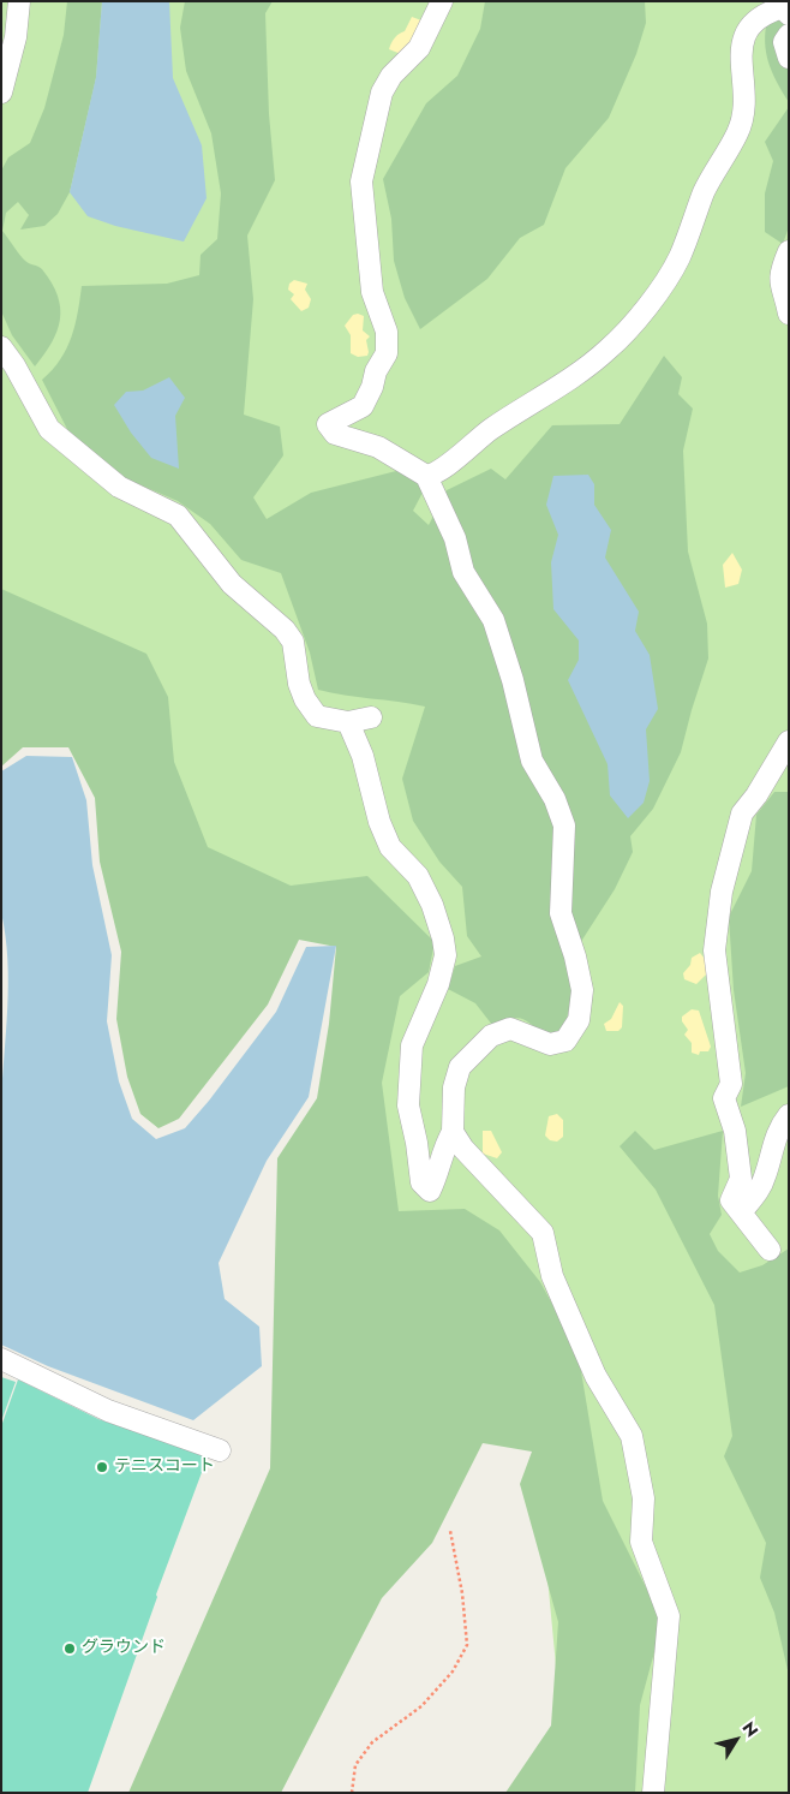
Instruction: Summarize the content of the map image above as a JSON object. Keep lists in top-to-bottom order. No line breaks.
{"places":["テニスコート","グラウンド"],"north":"top right"}
